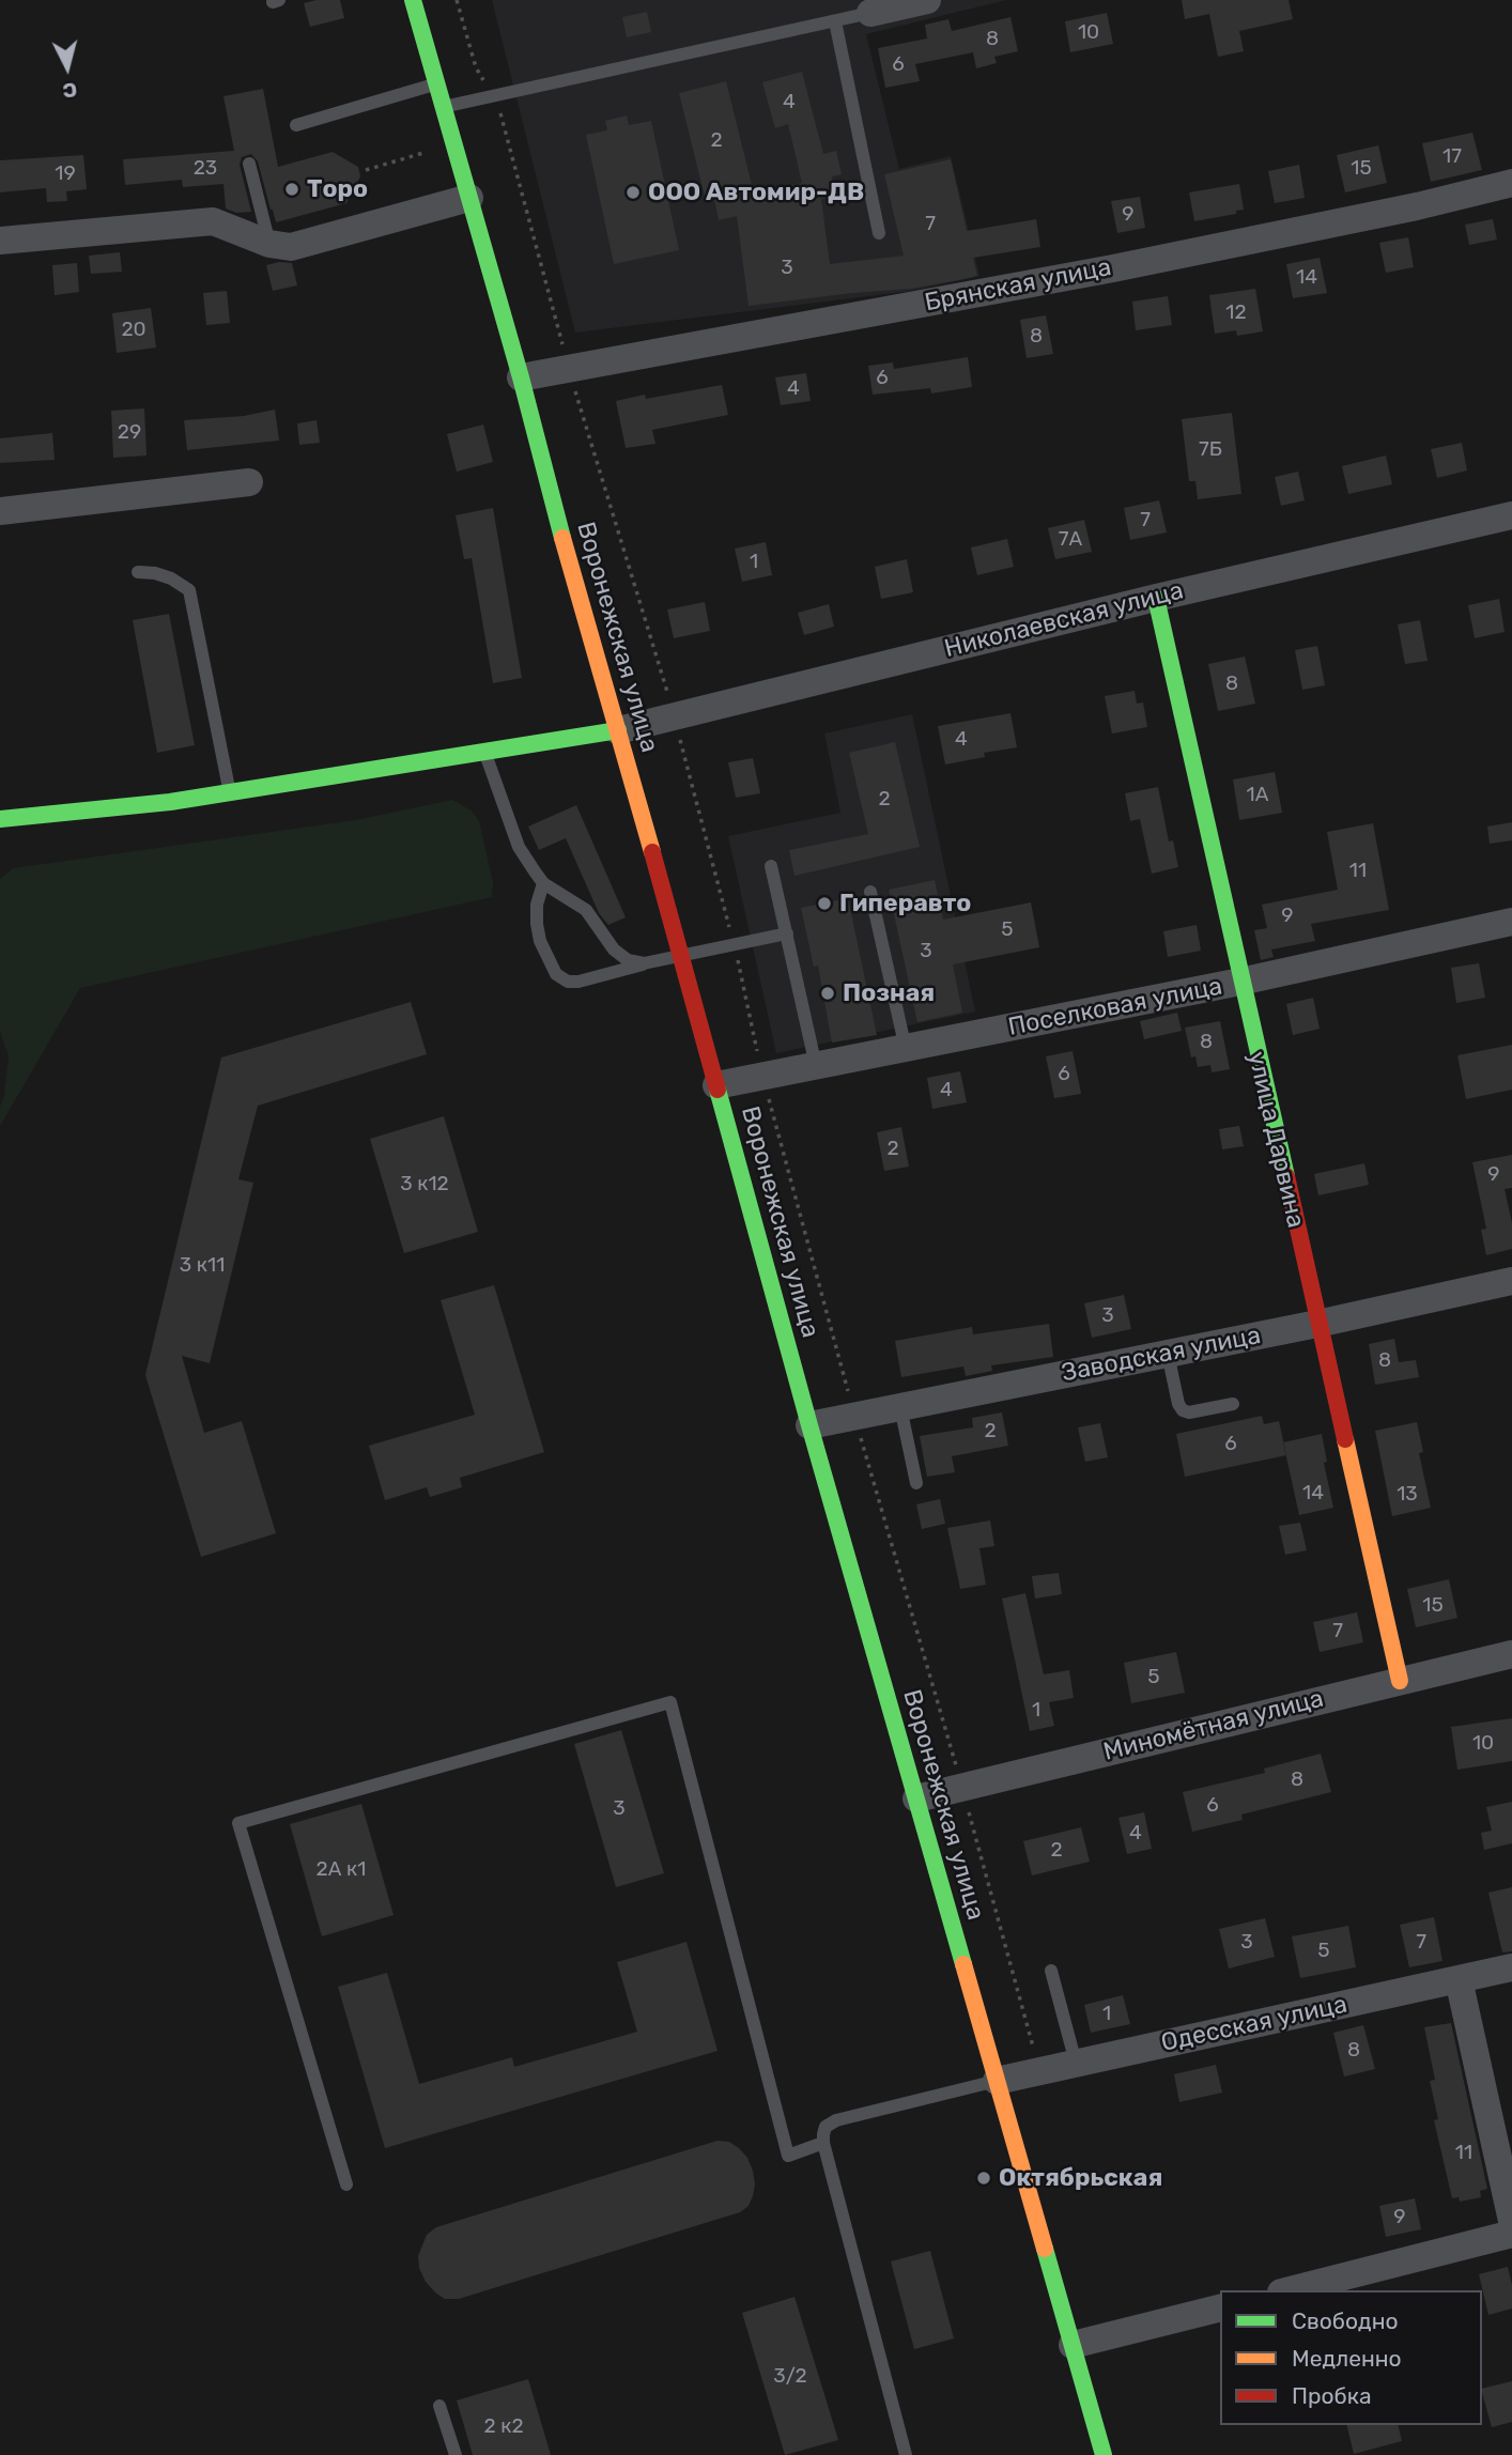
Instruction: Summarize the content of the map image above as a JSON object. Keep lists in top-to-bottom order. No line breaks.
{"streets":{"main road":["Воронежская улица","улица Дарвина"],"street":["Брянская улица","Николаевская улица","Поселковая улица","Заводская улица","Миномётная улица","Одесская улица"]},"crossings":[["Брянская улица","Воронежская улица"],["Николаевская улица","Воронежская улица"],["Николаевская улица","улица Дарвина"],["Воронежская улица","Поселковая улица"],["Воронежская улица","Заводская улица"],["Воронежская улица","Миномётная улица"],["Воронежская улица","Одесская улица"],["Поселковая улица","улица Дарвина"],["улица Дарвина","Заводская улица"],["улица Дарвина","Миномётная улица"]],"places":["Торо","ООО Автомир-ДВ","Гиперавто","Позная","Октябрьская"],"house_numbers":["10","8","6","4","2","17","23","15","19","9","7","3","14","12","20","8","6","4","29","7Б","7","7А","1","8","4","1А","2","11","9","5","3","8","6","4","2","9","3 к12","3 к11","3","8","2","6","14","13","15","7","5","1","10","8","6","3","4","2","2А к1","3","7","5","1","8","11","9","3/2","2 к2"],"legend":["Свободно","Медленно","Пробка"],"north":"bottom"}
